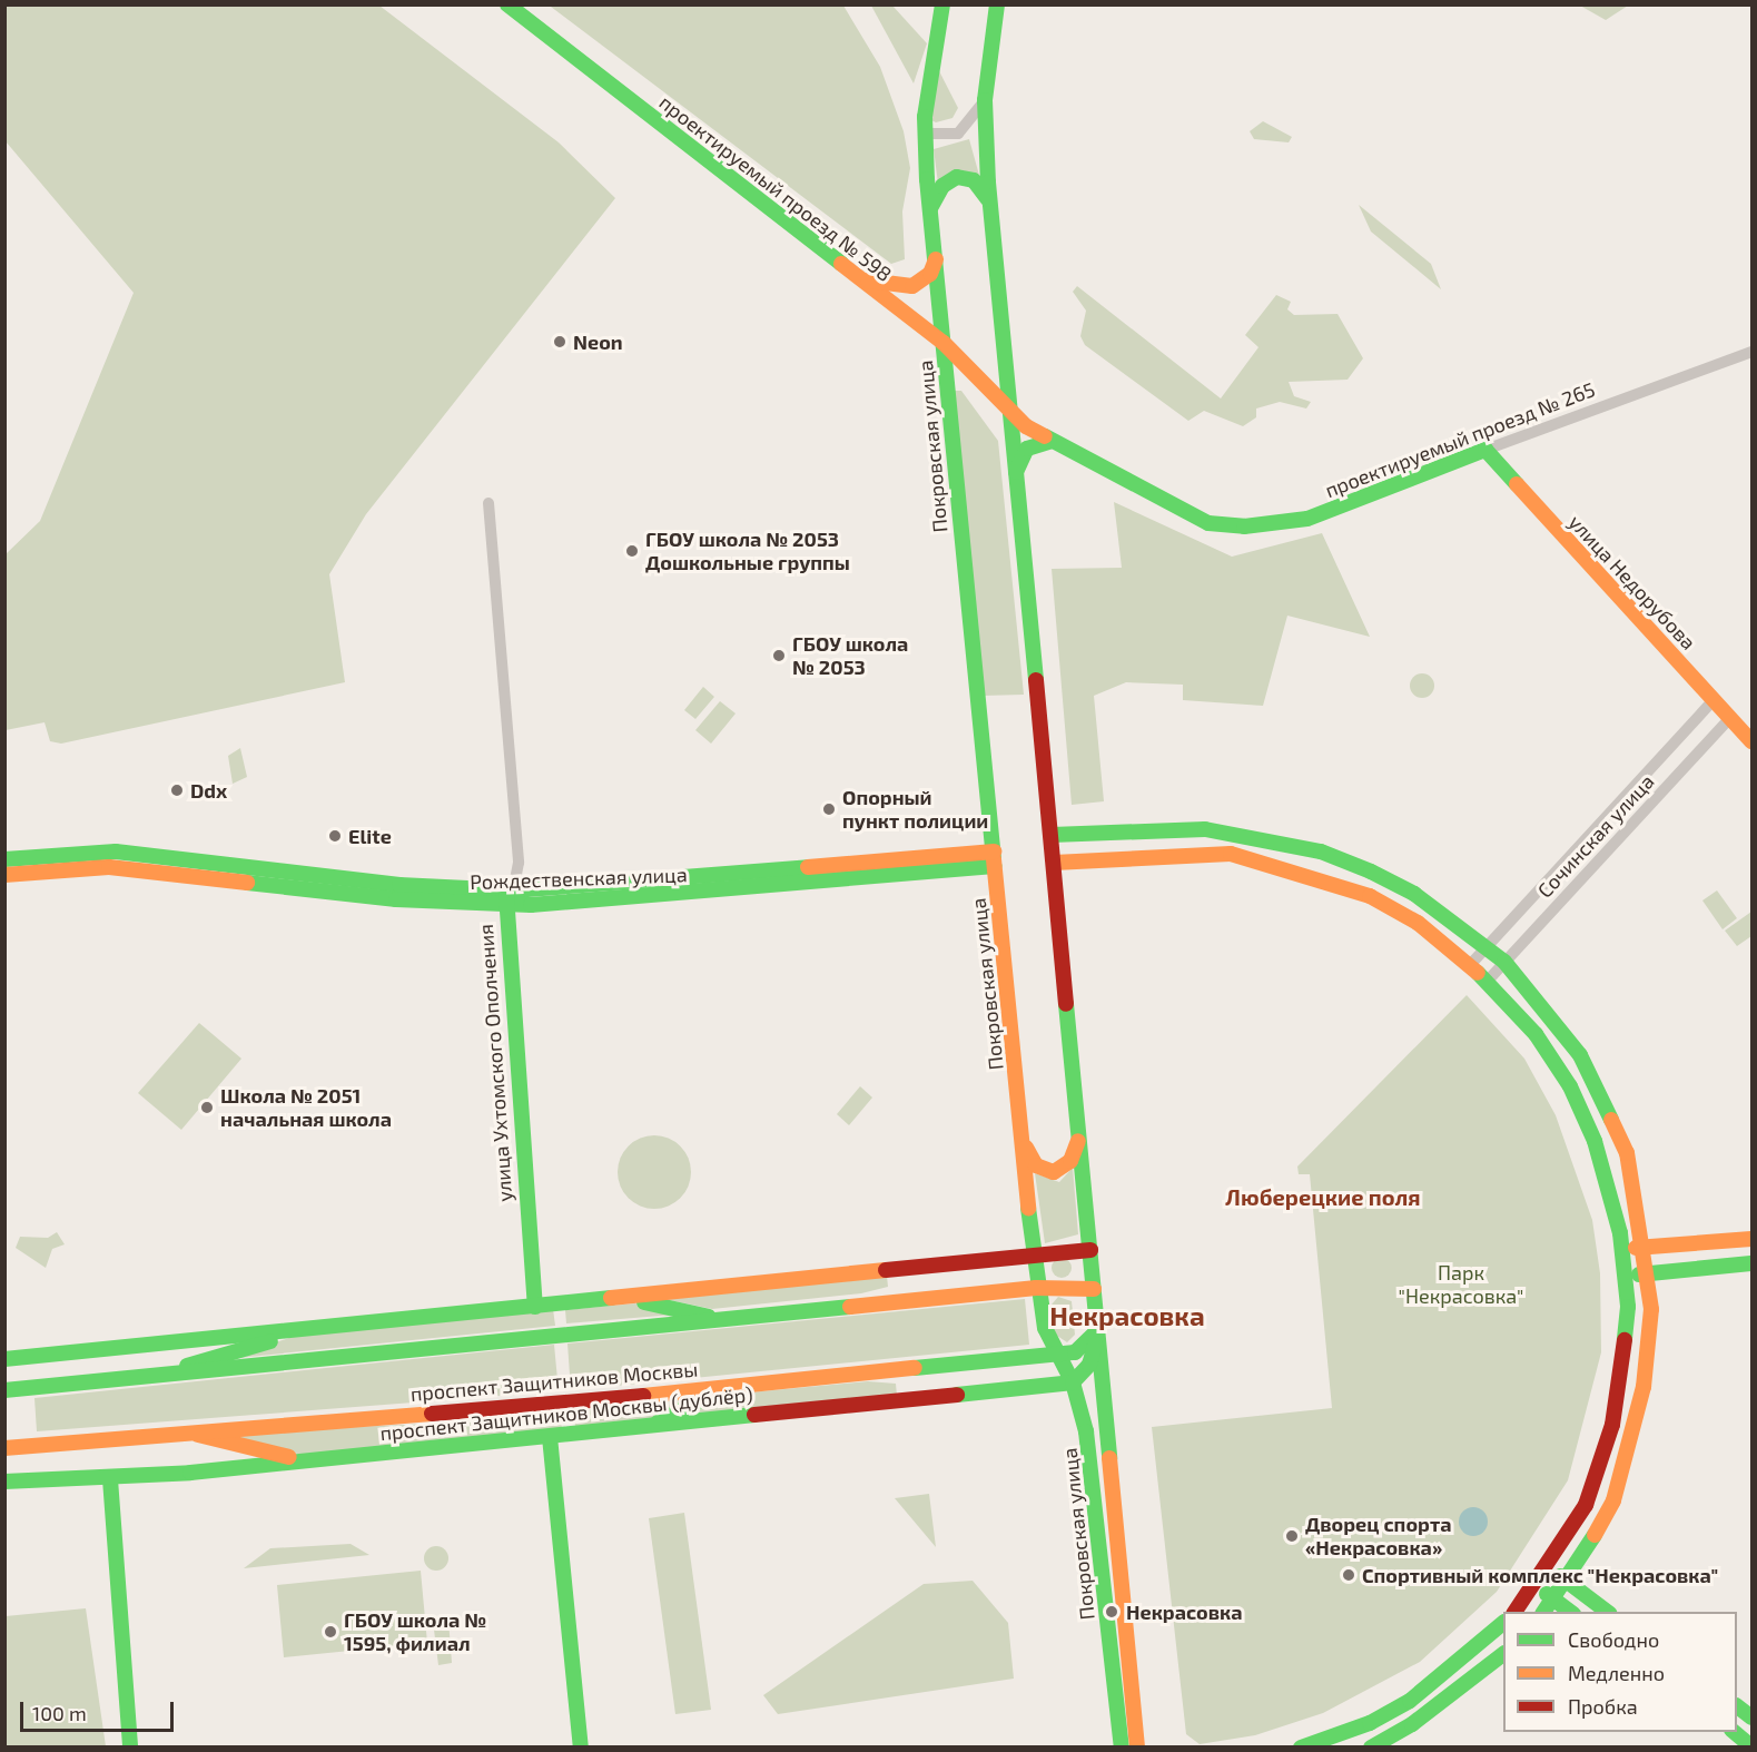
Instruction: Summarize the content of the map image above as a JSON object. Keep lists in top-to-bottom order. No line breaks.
{"streets":{"street":["проектируемый проезд № 598","проектируемый проезд № 265","Покровская улица","улица Недорубова","Сочинская улица","Рождественская улица","улица Ухтомского Ополчения","проспект Защитников Москвы","проспект Защитников Москвы (дублёр)"]},"crossings":[["проектируемый проезд № 598","проектируемый проезд № 265"],["проектируемый проезд № 598","Покровская улица"],["проектируемый проезд № 265","улица Недорубова"],["Покровская улица","Рождественская улица"],["Покровская улица","проспект Защитников Москвы"],["Покровская улица","проспект Защитников Москвы (дублёр)"],["улица Недорубова","Сочинская улица"],["Рождественская улица","улица Ухтомского Ополчения"]],"districts":["Люберецкие поля","Некрасовка"],"parks":["Парк \"Некрасовка\""],"places":["Neon","ГБОУ школа № 2053 Дошкольные группы","ГБОУ школа № 2053","Ddx","Опорный пункт полиции","Elite","Школа № 2051 начальная школа","Дворец спорта «Некрасовка»","Спортивный комплекс \"Некрасовка\"","Некрасовка","ГБОУ школа № 1595, филиал"],"legend":["Свободно","Медленно","Пробка"],"scale_bar":"100 m"}
